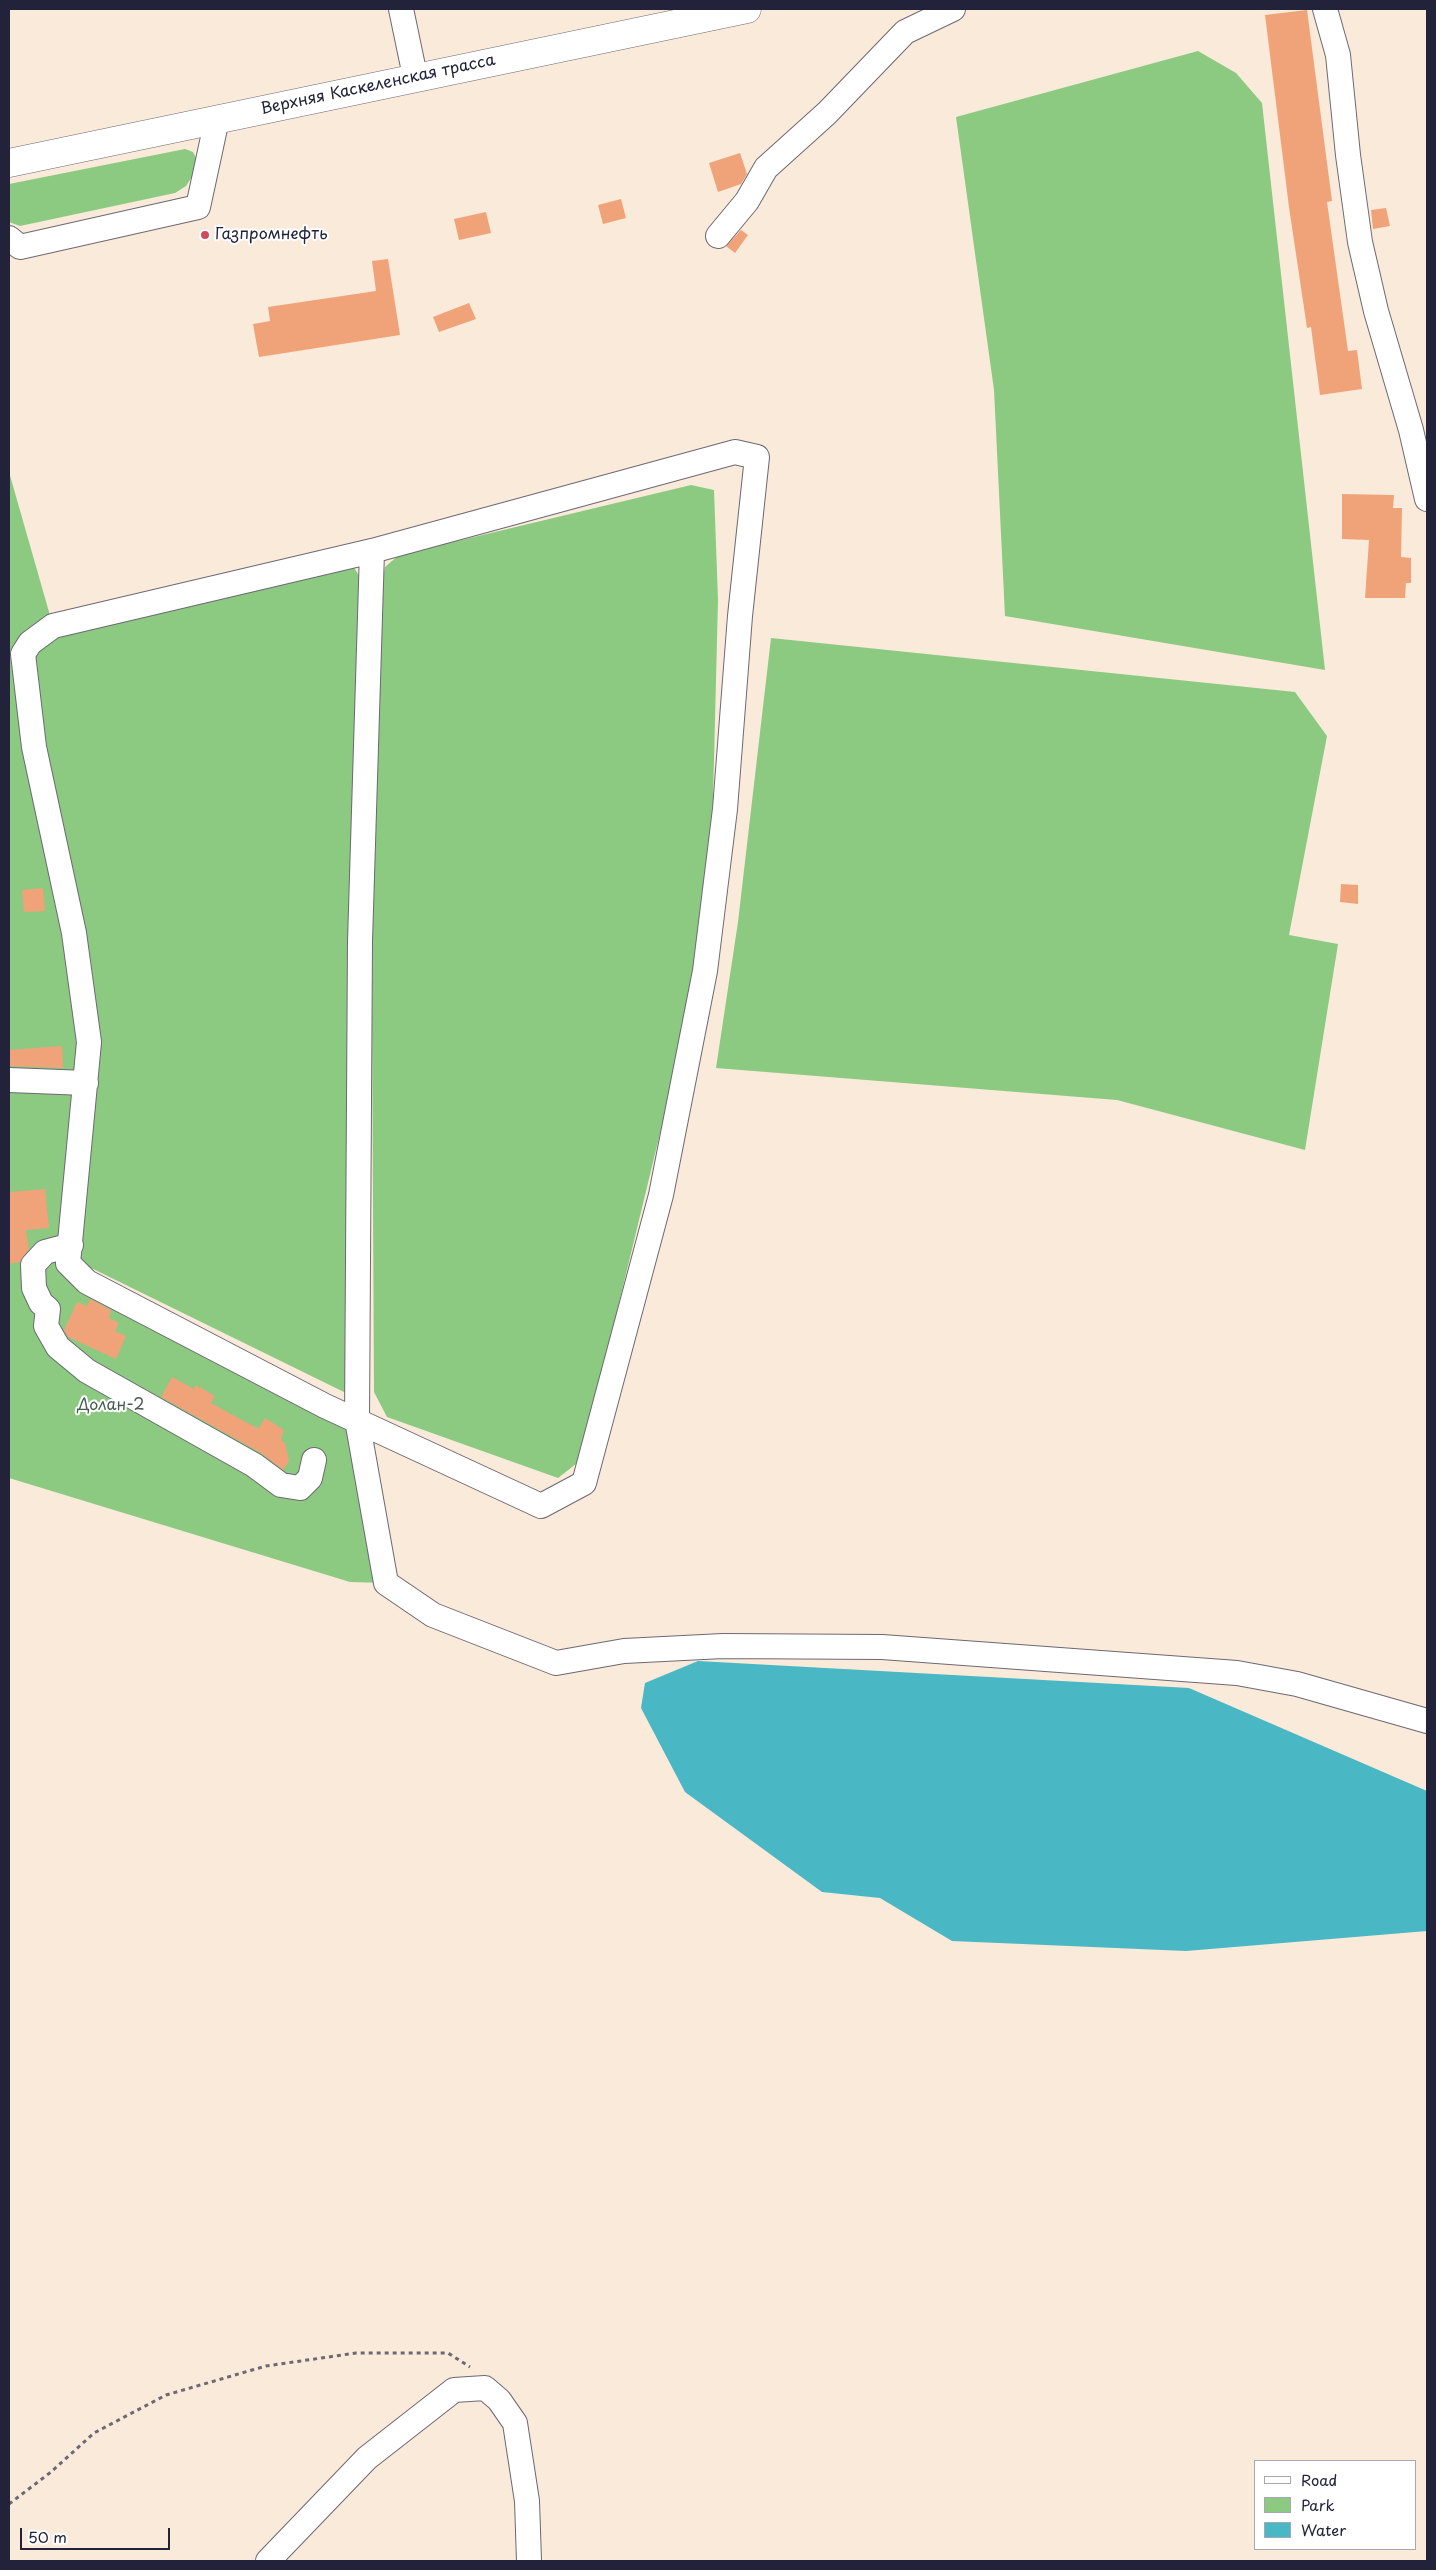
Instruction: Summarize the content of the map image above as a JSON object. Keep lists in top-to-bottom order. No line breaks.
{"streets":{"main road":["Верхняя Каскеленская трасса"]},"parks":["Долан-2"],"places":["Газпромнефть"],"legend":["Road","Park","Water"],"scale_bar":"50 m"}
